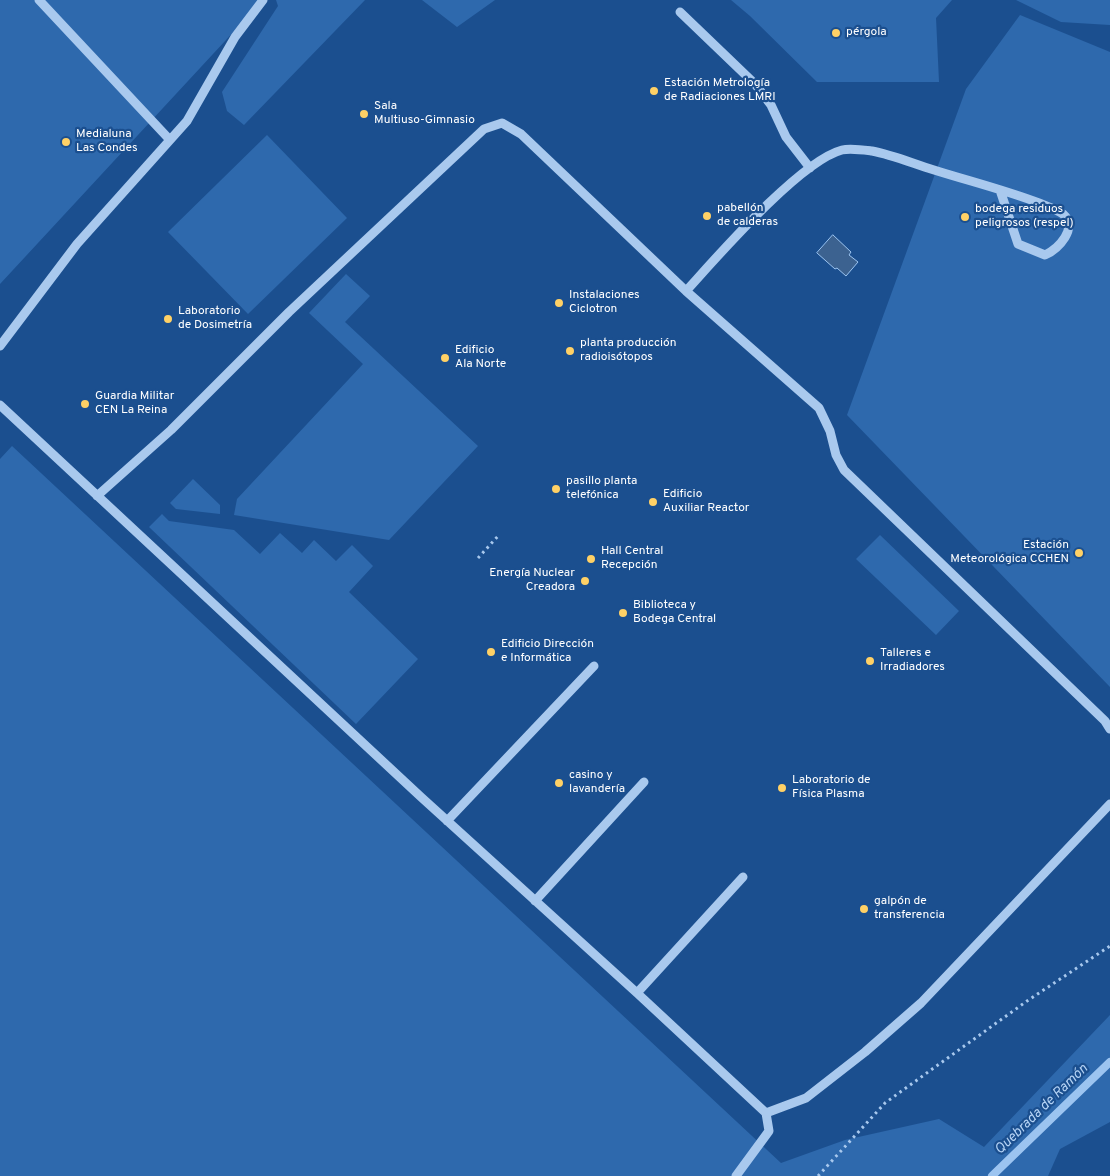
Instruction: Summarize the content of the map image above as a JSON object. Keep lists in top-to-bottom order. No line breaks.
{"water":["Quebrada de Ramón"],"places":["pérgola","Estación Metrología de Radiaciones LMRI","Sala Multiuso-Gimnasio","Medialuna Las Condes","pabellón de calderas","bodega residuos peligrosos (respel)","Instalaciones Ciclotron","Laboratorio de Dosimetría","planta producción radioisótopos","Edificio Ala Norte","Guardia Militar CEN La Reina","pasillo planta telefónica","Edificio Auxiliar Reactor","Estación Meteorológica CCHEN","Hall Central Recepción","Energía Nuclear Creadora","Biblioteca y Bodega Central","Edificio Dirección e Informática","Talleres e Irradiadores","casino y lavandería","Laboratorio de Física Plasma","galpón de transferencia"]}
